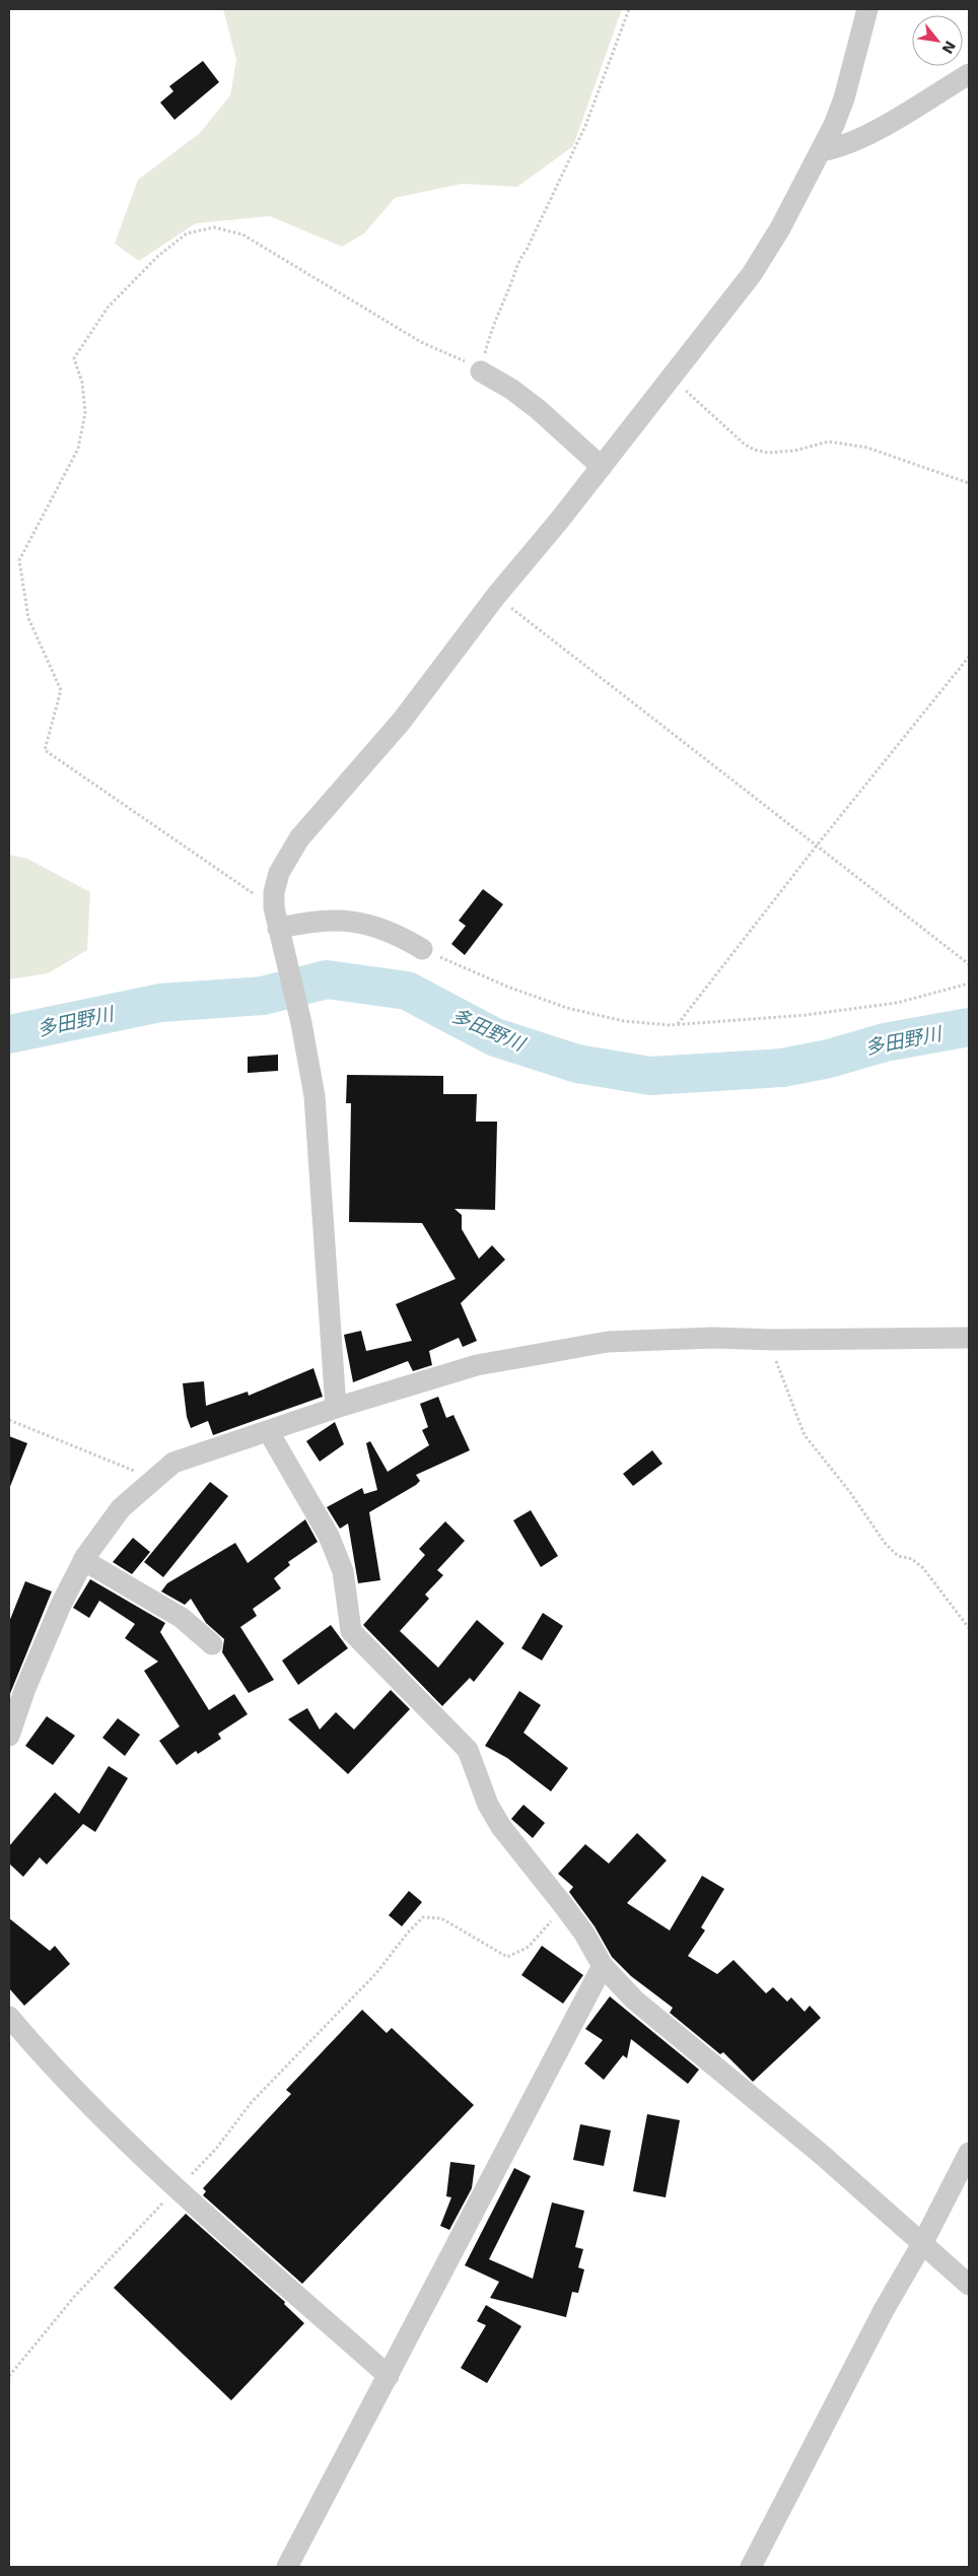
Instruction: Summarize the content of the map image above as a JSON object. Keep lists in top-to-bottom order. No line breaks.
{"water":["多田野川"],"north":"bottom right"}
